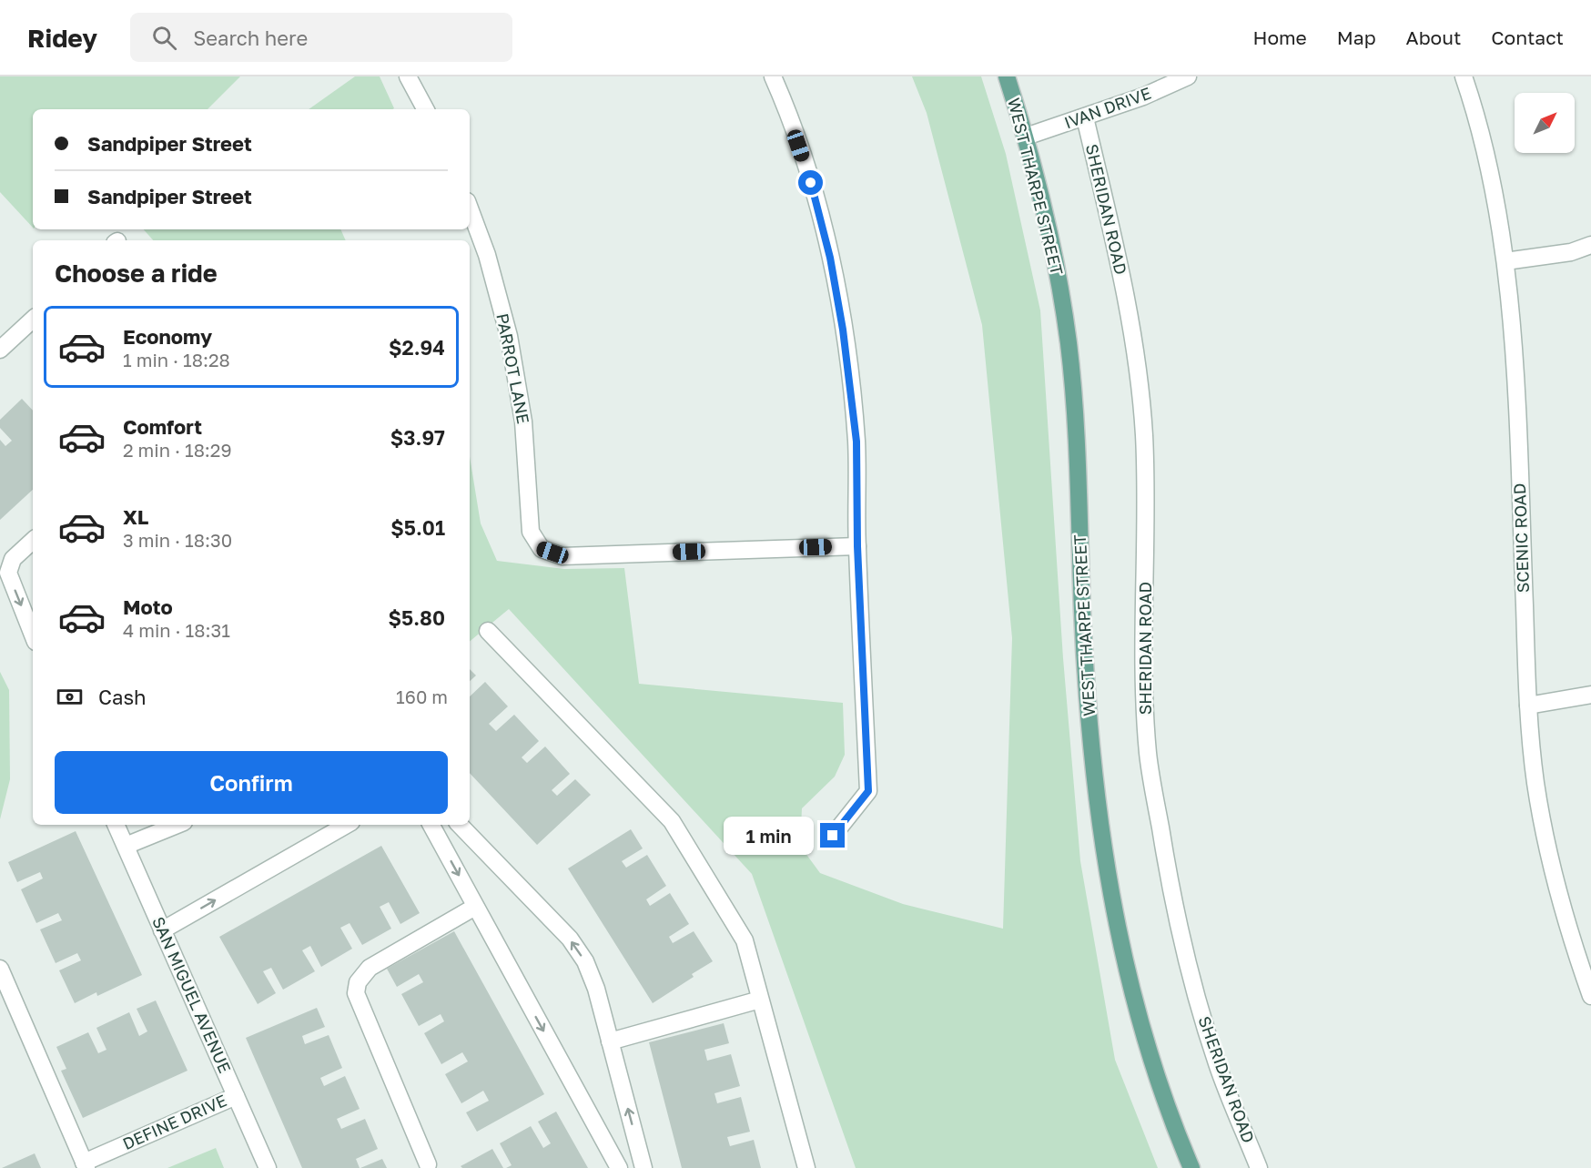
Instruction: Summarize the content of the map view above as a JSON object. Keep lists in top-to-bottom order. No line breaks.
{"streets":{"main road":["WEST THARPE STREET"],"street":["IVAN DRIVE","SHERIDAN ROAD","PARROT LANE","SCENIC ROAD","SAN MIGUEL AVENUE","DEFINE DRIVE"]},"crossings":[["IVAN DRIVE","WEST THARPE STREET"],["IVAN DRIVE","SHERIDAN ROAD"],["SAN MIGUEL AVENUE","DEFINE DRIVE"]],"north":"top right","page":{"header":"Ridey","search":"Search here","nav":["Home","Map","About","Contact"],"banner":["Sandpiper Street","Sandpiper Street"],"heading":"Choose a ride","list":[{"name":"Economy","note":"1 min · 18:28","value":"$2.94"},{"name":"Comfort","note":"2 min · 18:29","value":"$3.97"},{"name":"XL","note":"3 min · 18:30","value":"$5.01"},{"name":"Moto","note":"4 min · 18:31","value":"$5.80"}],"pay":["Cash","160 m"],"buttons":"Confirm","bubble":"1 min"}}
